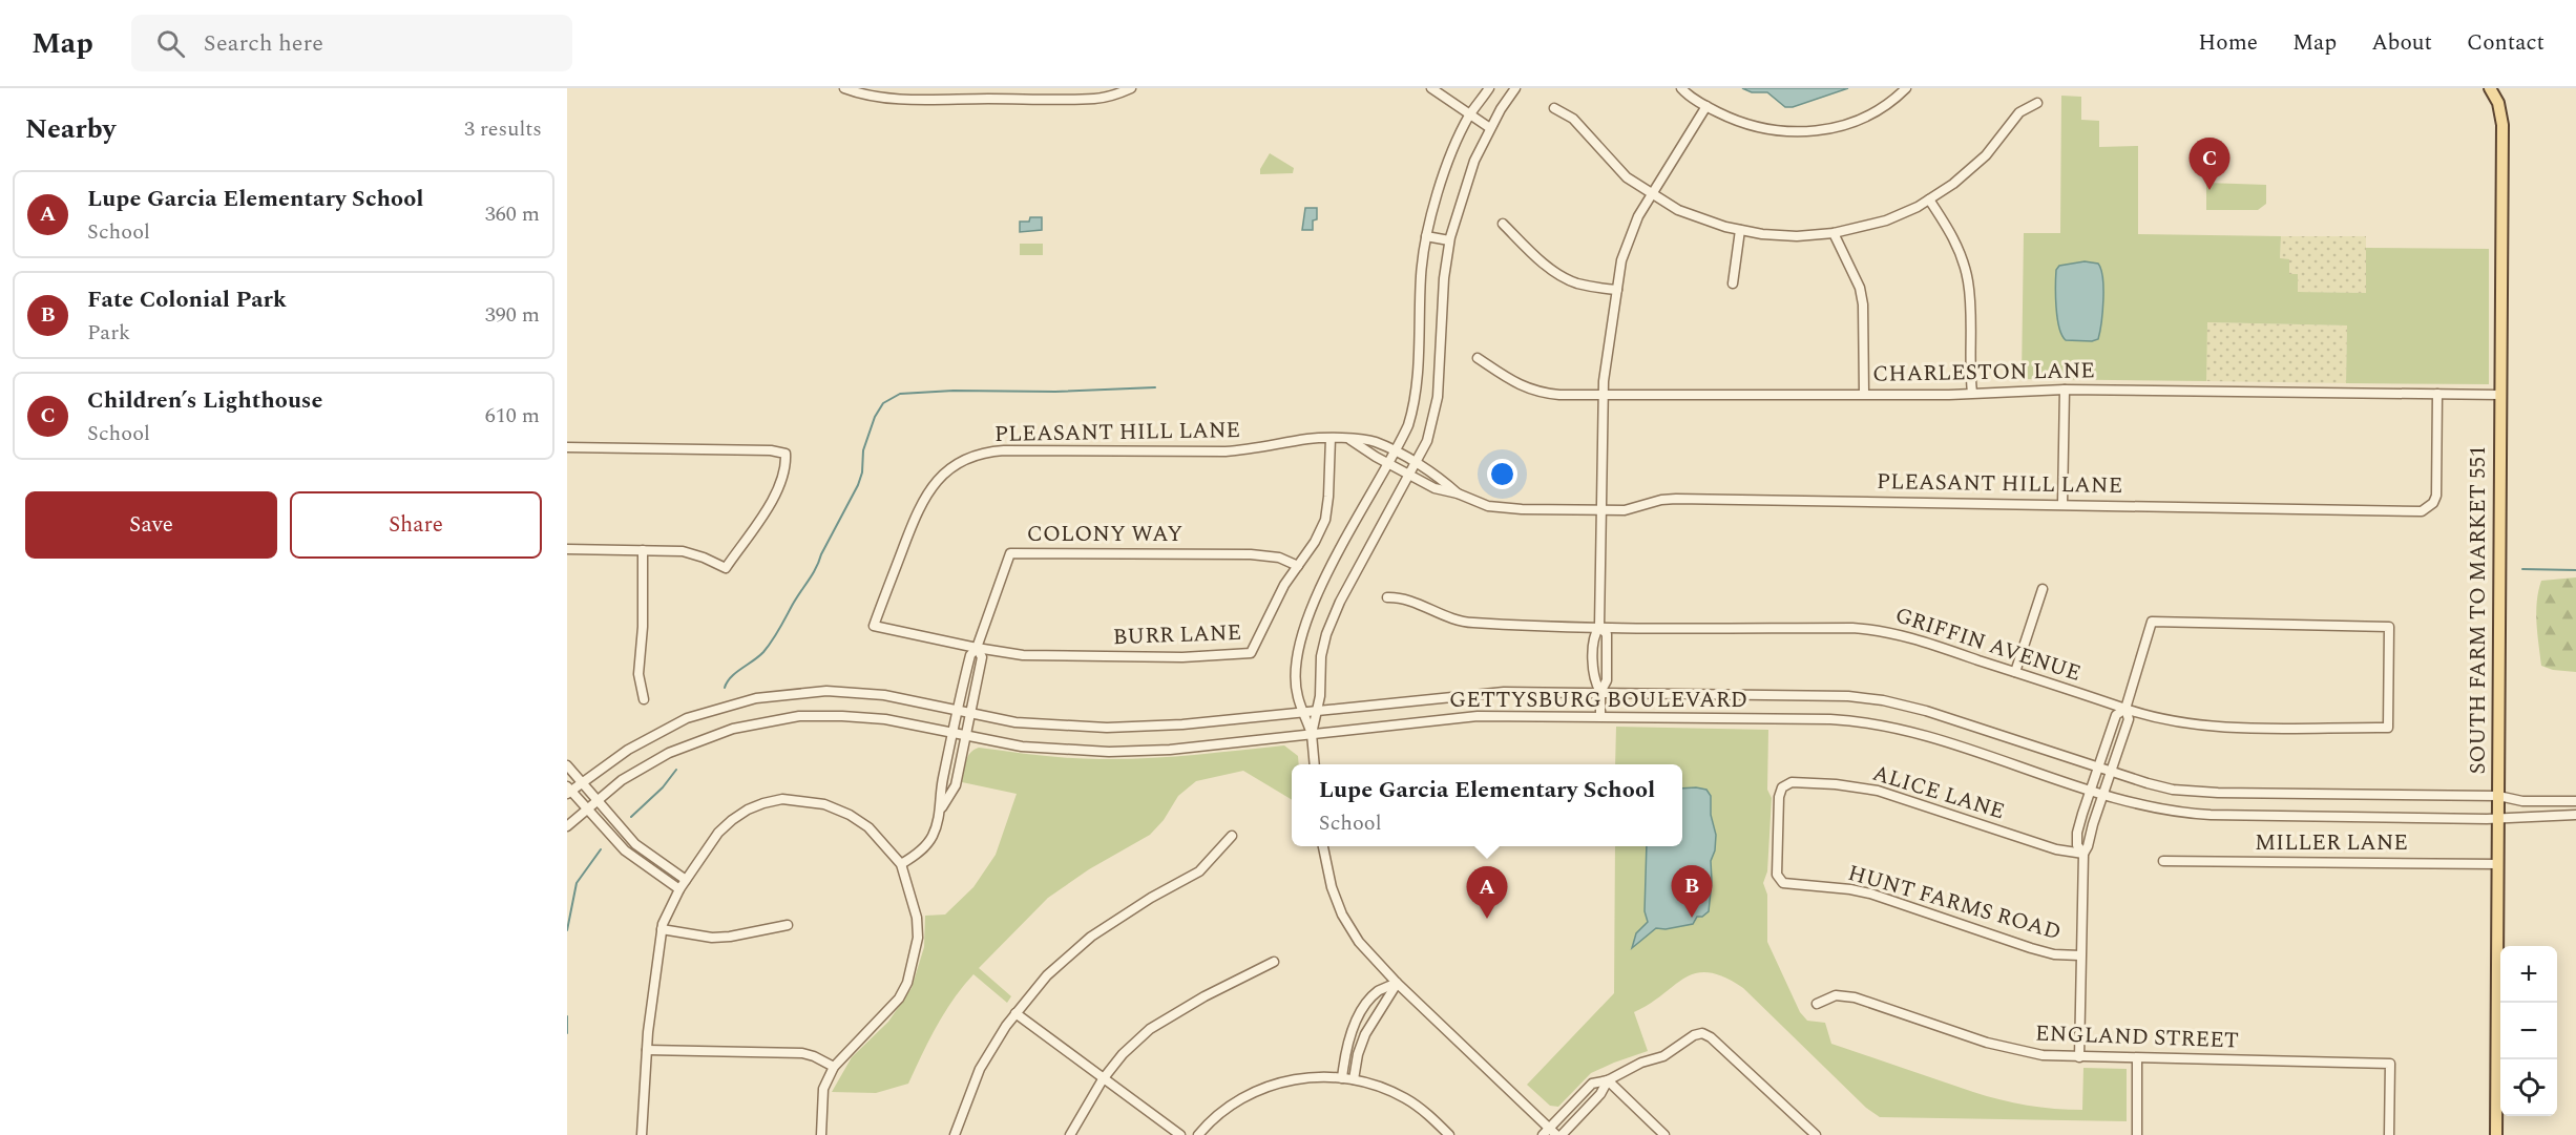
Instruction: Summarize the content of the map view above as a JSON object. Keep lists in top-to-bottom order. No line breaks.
{"streets":{"main road":["SOUTH FARM TO MARKET 551"],"street":["CHARLESTON LANE","PLEASANT HILL LANE","COLONY WAY","BURR LANE","GRIFFIN AVENUE","GETTYSBURG BOULEVARD","ALICE LANE","MILLER LANE","HUNT FARMS ROAD","ENGLAND STREET"]},"crossings":[["CHARLESTON LANE","PLEASANT HILL LANE"],["CHARLESTON LANE","SOUTH FARM TO MARKET 551"],["PLEASANT HILL LANE","BURR LANE"],["COLONY WAY","BURR LANE"],["COLONY WAY","GETTYSBURG BOULEVARD"],["SOUTH FARM TO MARKET 551","GETTYSBURG BOULEVARD"],["SOUTH FARM TO MARKET 551","MILLER LANE"],["ALICE LANE","HUNT FARMS ROAD"]],"page":{"header":"Map","search":"Search here","nav":["Home","Map","About","Contact"],"heading":["Nearby","3 results"],"pins":["C","B","A"],"list":[{"mark":"A","name":"Lupe Garcia Elementary School","note":"School","value":"360 m"},{"mark":"B","name":"Fate Colonial Park","note":"Park","value":"390 m"},{"mark":"C","name":"Children’s Lighthouse","note":"School","value":"610 m"}],"buttons":["Save","Share"],"popup":["Lupe Garcia Elementary School","School"],"map_buttons":["+","−"]}}
